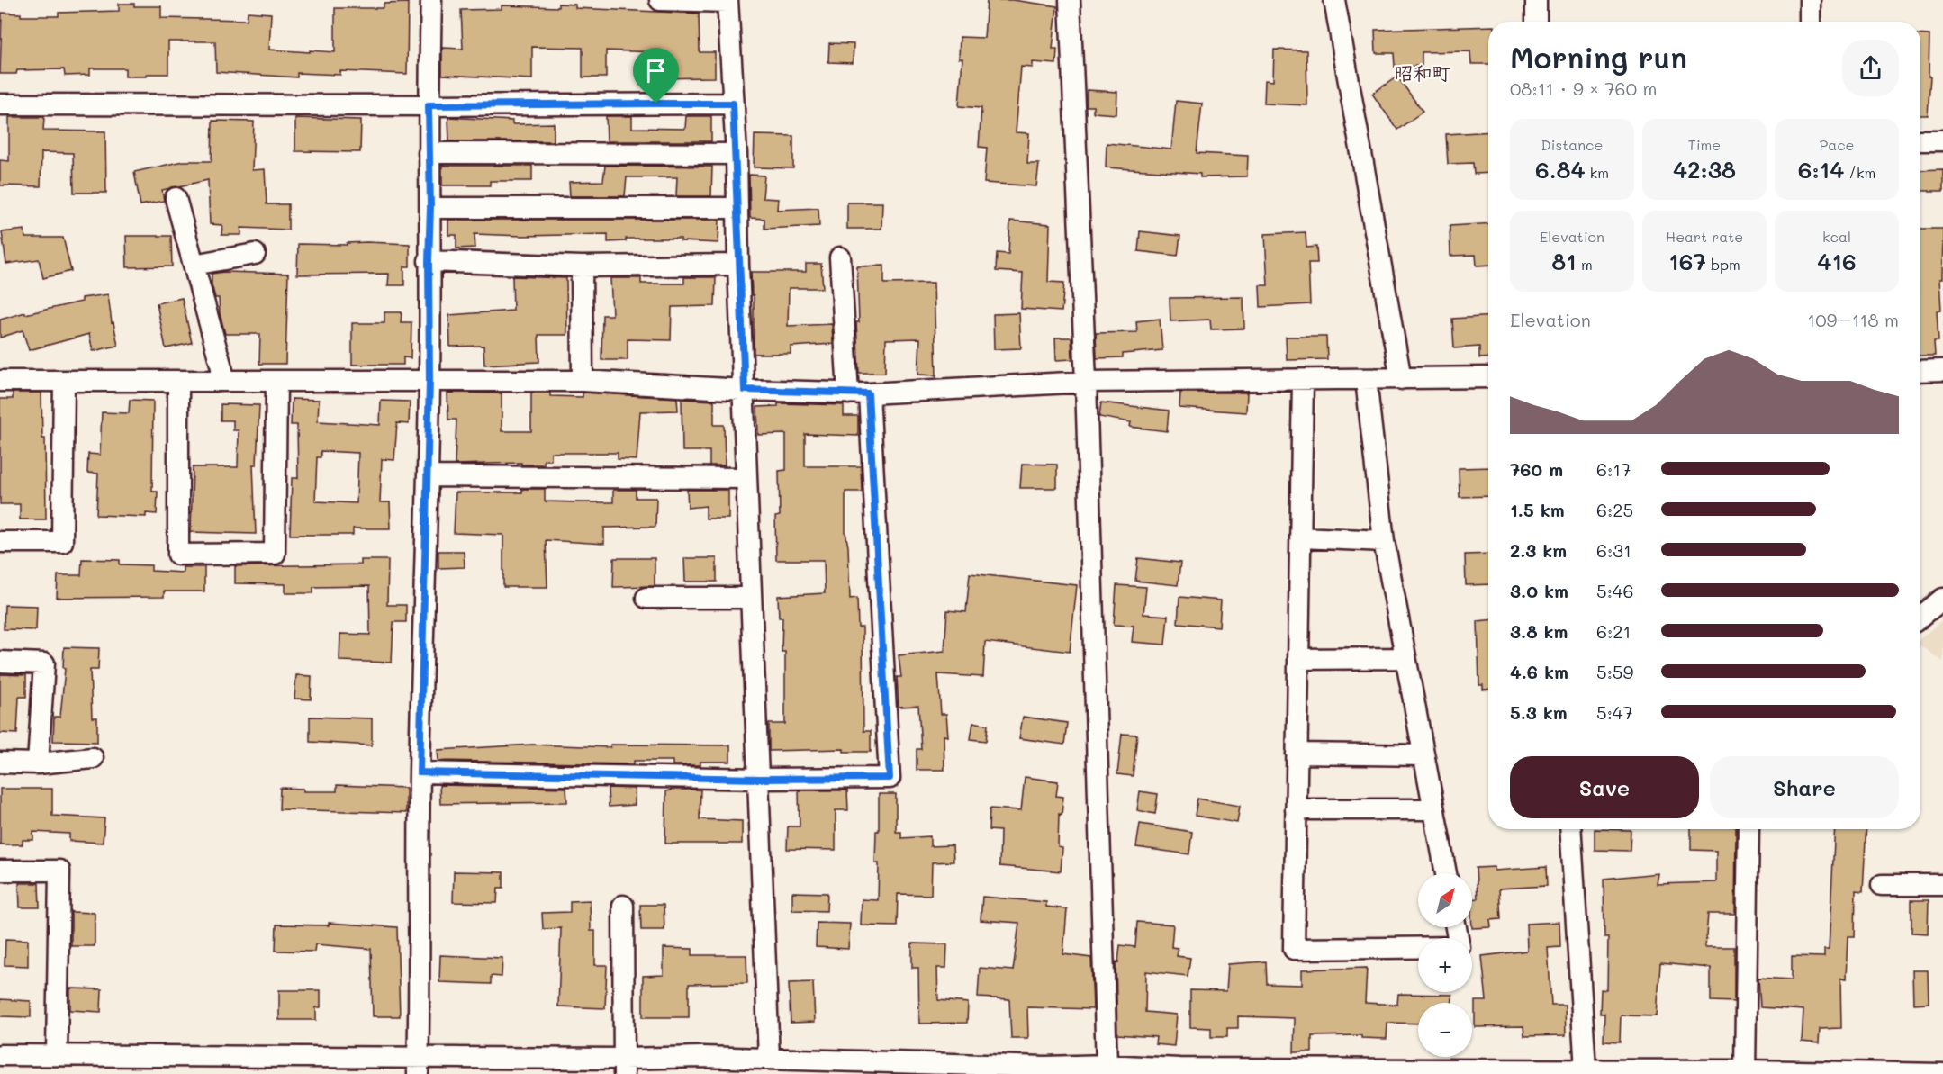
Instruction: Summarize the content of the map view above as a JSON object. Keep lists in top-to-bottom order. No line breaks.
{"districts":["昭和町"],"north":"top right","page":{"heading":["Morning run","08:11 · 9 × 760 m"],"stats":[["Distance","6.84 km"],["Time","42:38"],["Pace","6:14 /km"],["Elevation","81 m"],["Heart rate","167 bpm"],["kcal","416"]],"chart":["Elevation","109–118 m"],"list":[{"name":"760 m","note":"6:17"},{"name":"1.5 km","note":"6:25"},{"name":"2.3 km","note":"6:31"},{"name":"3.0 km","note":"5:46"},{"name":"3.8 km","note":"6:21"},{"name":"4.6 km","note":"5:59"},{"name":"5.3 km","note":"5:47"}],"buttons":["Save","Share"],"map_buttons":["+","−"]}}
